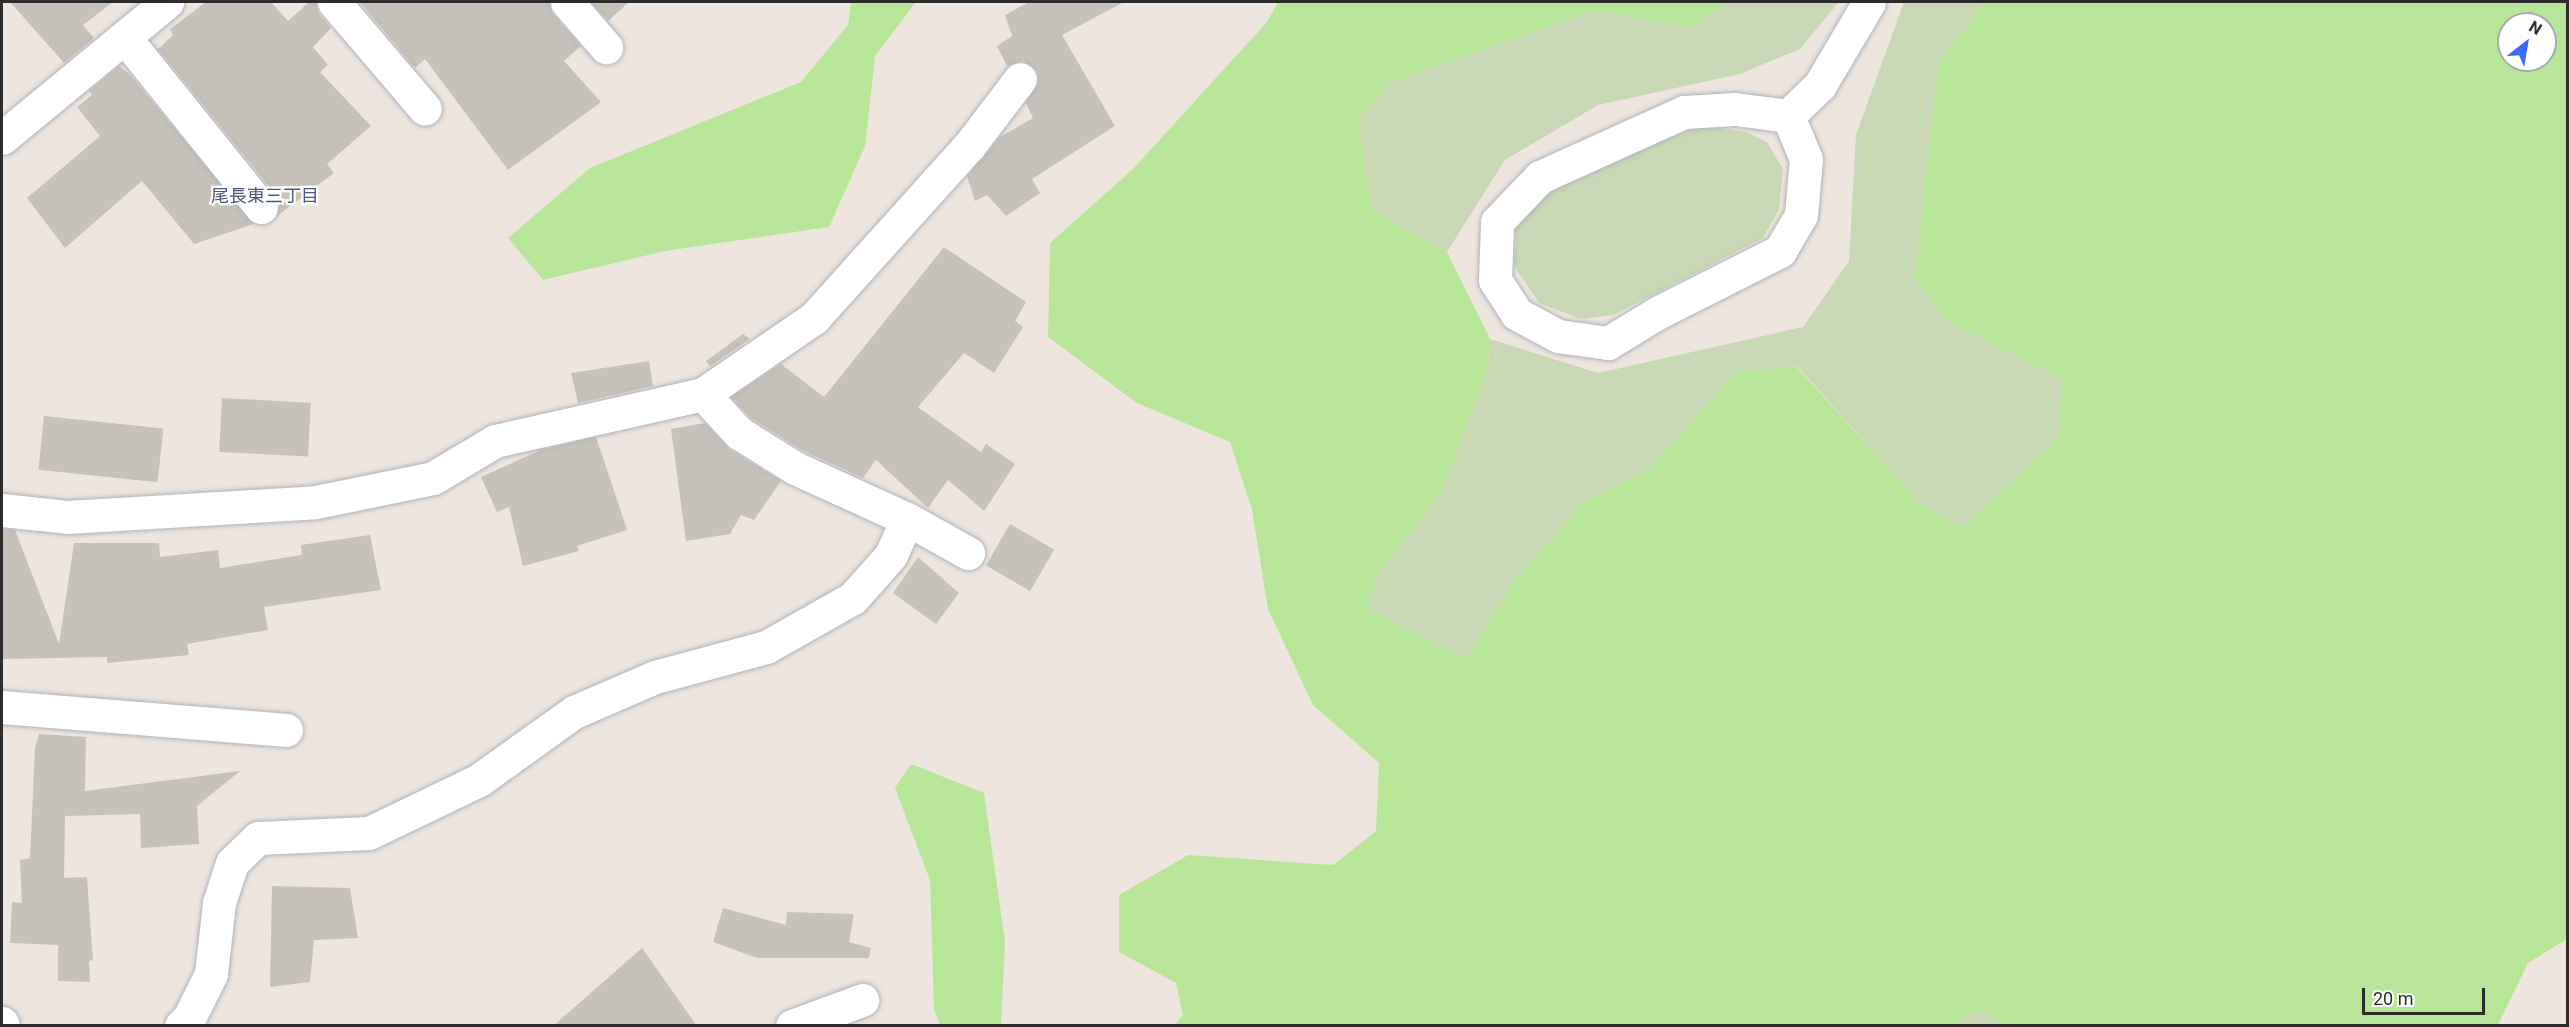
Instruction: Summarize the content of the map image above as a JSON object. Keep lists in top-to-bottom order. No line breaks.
{"districts":["尾長東三丁目"],"scale_bar":"20 m","north":"top right"}
